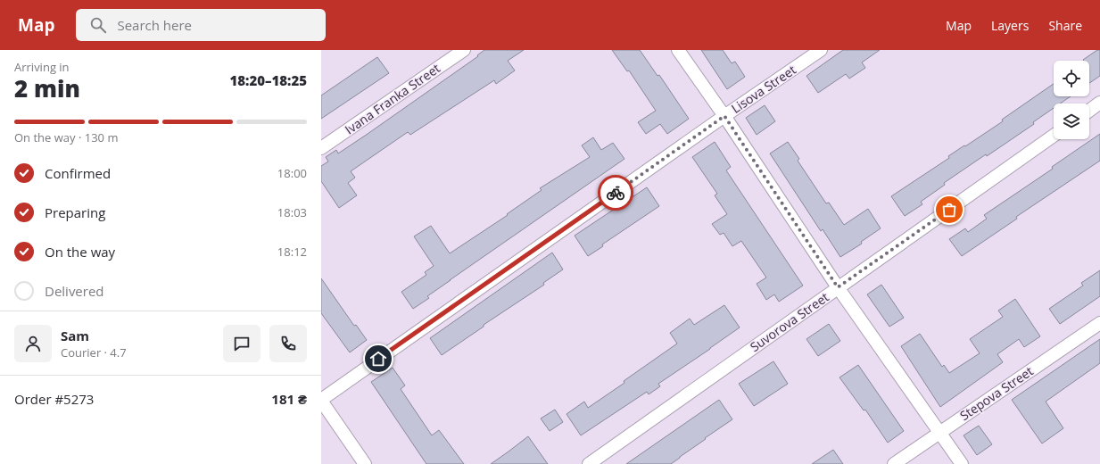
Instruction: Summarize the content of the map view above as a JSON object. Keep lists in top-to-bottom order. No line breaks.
{"streets":{"street":["Lisova Street","Ivana Franka Street","Suvorova Street","Stepova Street"]},"page":{"header":"Map","search":"Search here","nav":["Map","Layers","Share"],"heading":["2 min","Arriving in","18:20–18:25"],"panel":["Sam","Courier · 4.7","Order #5273","181 ₴"],"bar":"On the way · 130 m","list":[["Confirmed","18:00"],["Preparing","18:03"],["On the way","18:12"],"Delivered"]}}
